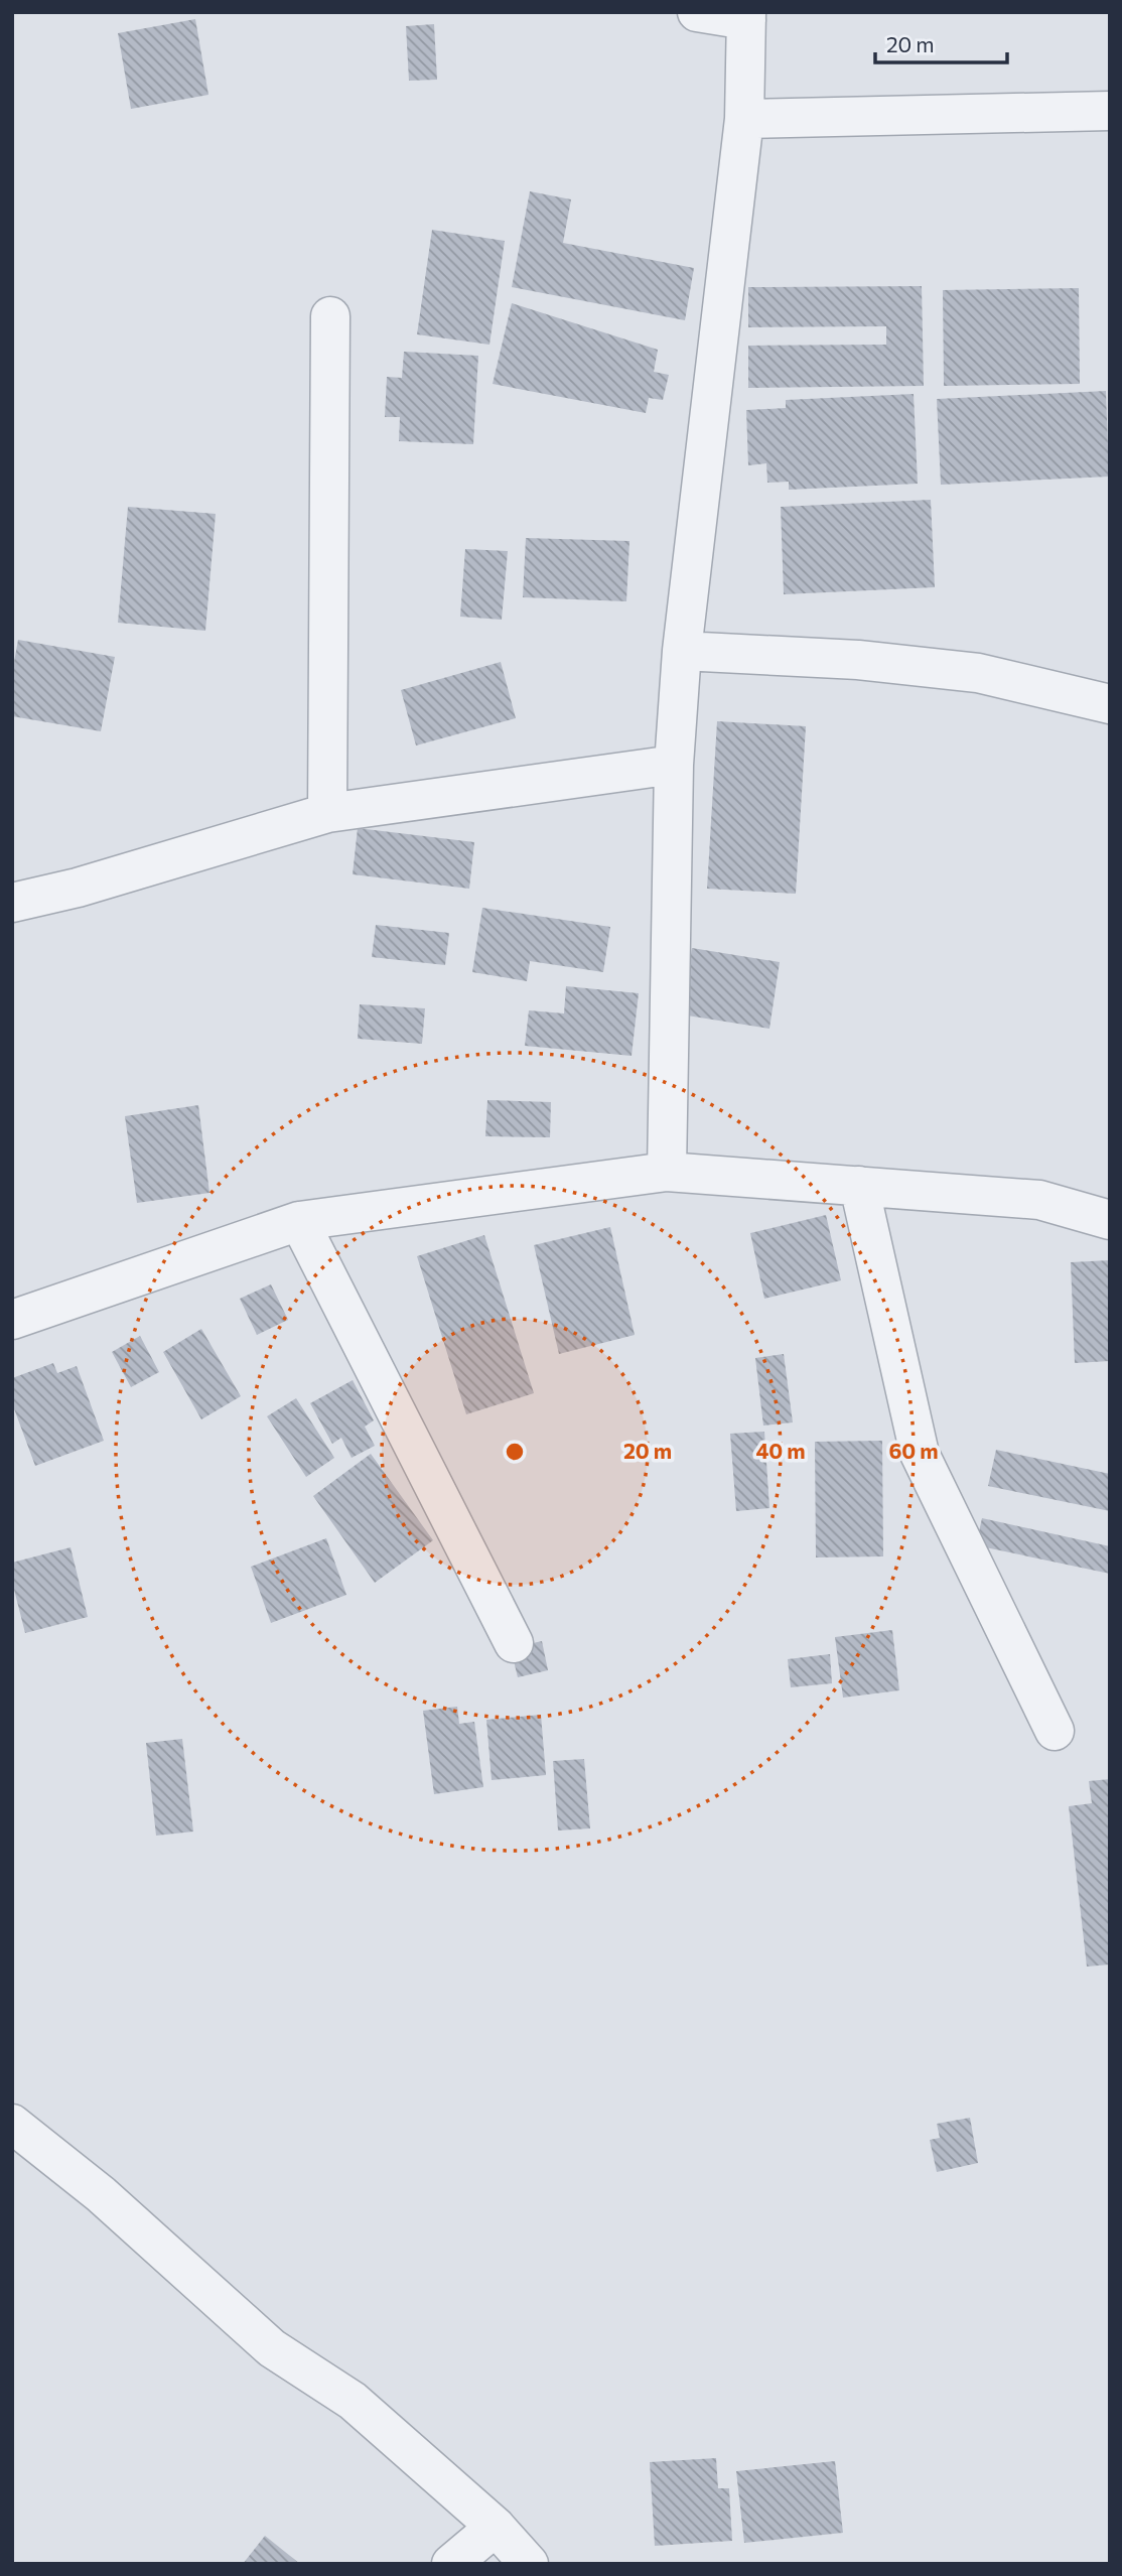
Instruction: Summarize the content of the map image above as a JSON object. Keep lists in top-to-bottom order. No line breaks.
{"scale_bar":"20 m","rings":["20 m","40 m","60 m"]}
